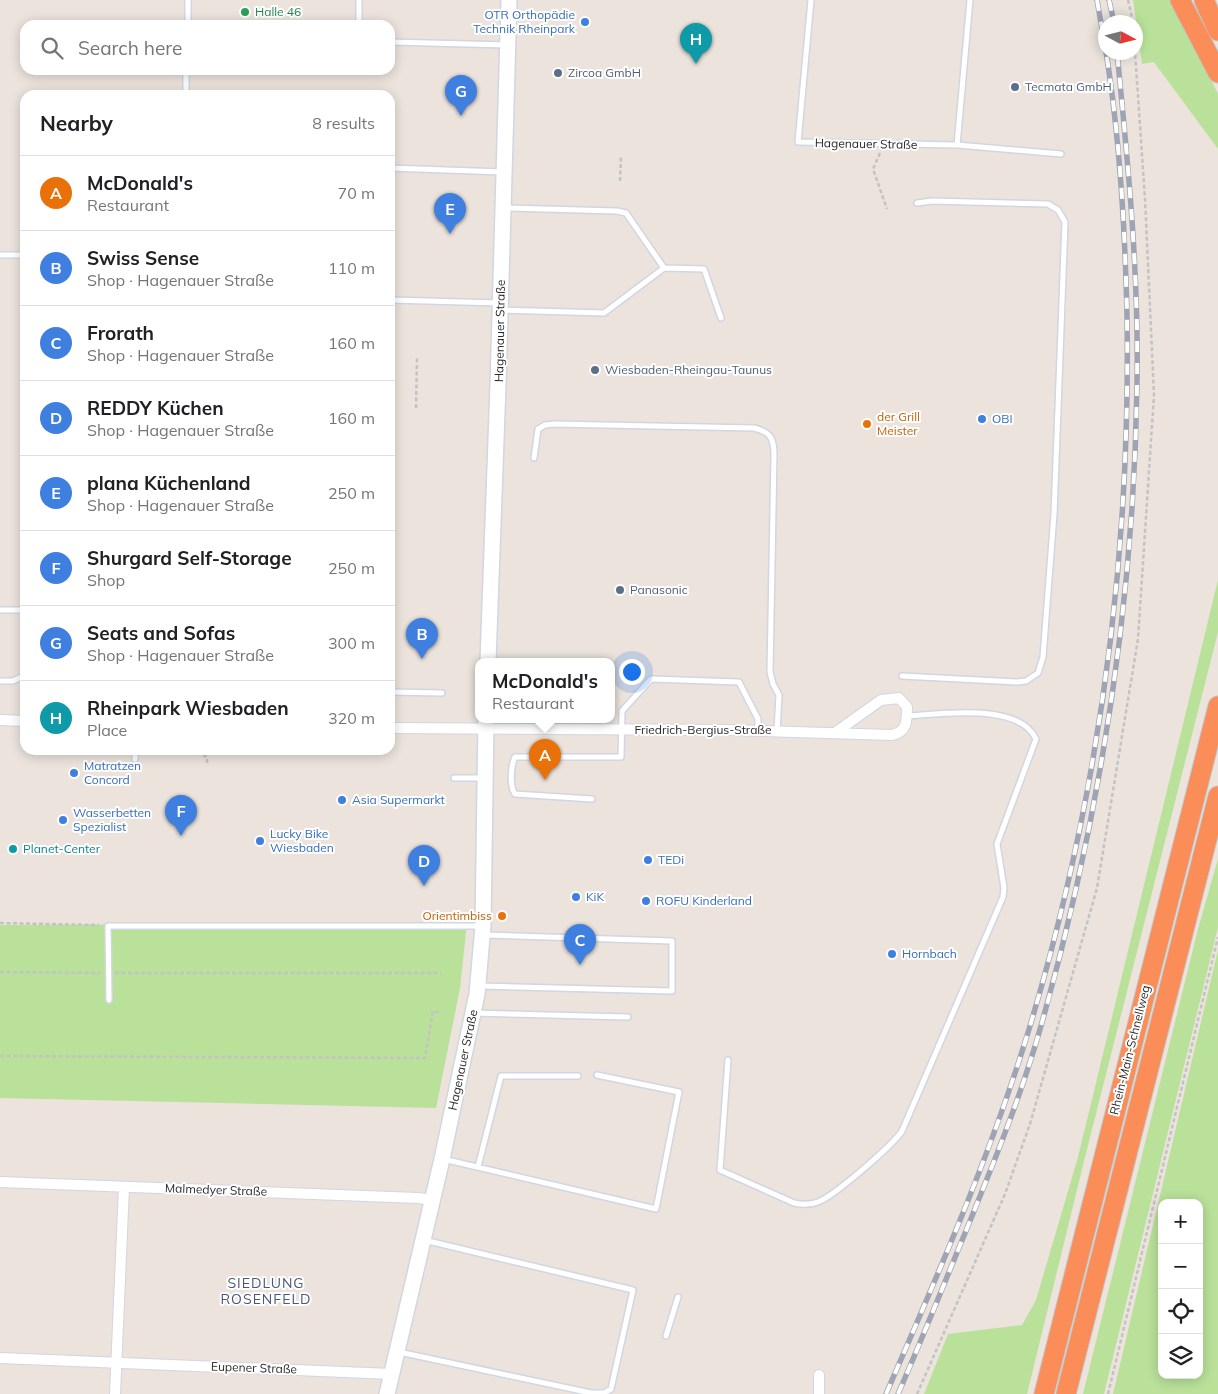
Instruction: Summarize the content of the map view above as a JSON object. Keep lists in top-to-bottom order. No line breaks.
{"streets":{"highway":["Rhein-Main-Schnellweg"],"street":["Hagenauer Straße","Friedrich-Bergius-Straße","Malmedyer Straße","Eupener Straße"]},"crossings":[["Hagenauer Straße","Friedrich-Bergius-Straße"],["Hagenauer Straße","Malmedyer Straße"],["Hagenauer Straße","Eupener Straße"]],"districts":["SIEDLUNG ROSENFELD"],"places":["Halle 46","OTR Orthopädie Technik Rheinpark","Zircoa GmbH","Tecmata GmbH","Wiesbaden-Rheingau-Taunus","OBI","der Grill Meister","Panasonic","Matratzen Concord","Asia Supermarkt","Wasserbetten Spezialist","Lucky Bike Wiesbaden","Planet-Center","TEDi","KiK","ROFU Kinderland","Orientimbiss","Hornbach"],"north":"right","page":{"search":"Search here","pins":["H","G","E","B","A","F","D","C"],"heading":["Nearby","8 results"],"list":[{"mark":"A","name":"McDonald's","note":"Restaurant","value":"70 m"},{"mark":"B","name":"Swiss Sense","note":"Shop · Hagenauer Straße","value":"110 m"},{"mark":"C","name":"Frorath","note":"Shop · Hagenauer Straße","value":"160 m"},{"mark":"D","name":"REDDY Küchen","note":"Shop · Hagenauer Straße","value":"160 m"},{"mark":"E","name":"plana Küchenland","note":"Shop · Hagenauer Straße","value":"250 m"},{"mark":"F","name":"Shurgard Self-Storage","note":"Shop","value":"250 m"},{"mark":"G","name":"Seats and Sofas","note":"Shop · Hagenauer Straße","value":"300 m"},{"mark":"H","name":"Rheinpark Wiesbaden","note":"Place","value":"320 m"}],"popup":["McDonald's","Restaurant"],"map_buttons":["+","−"]}}
